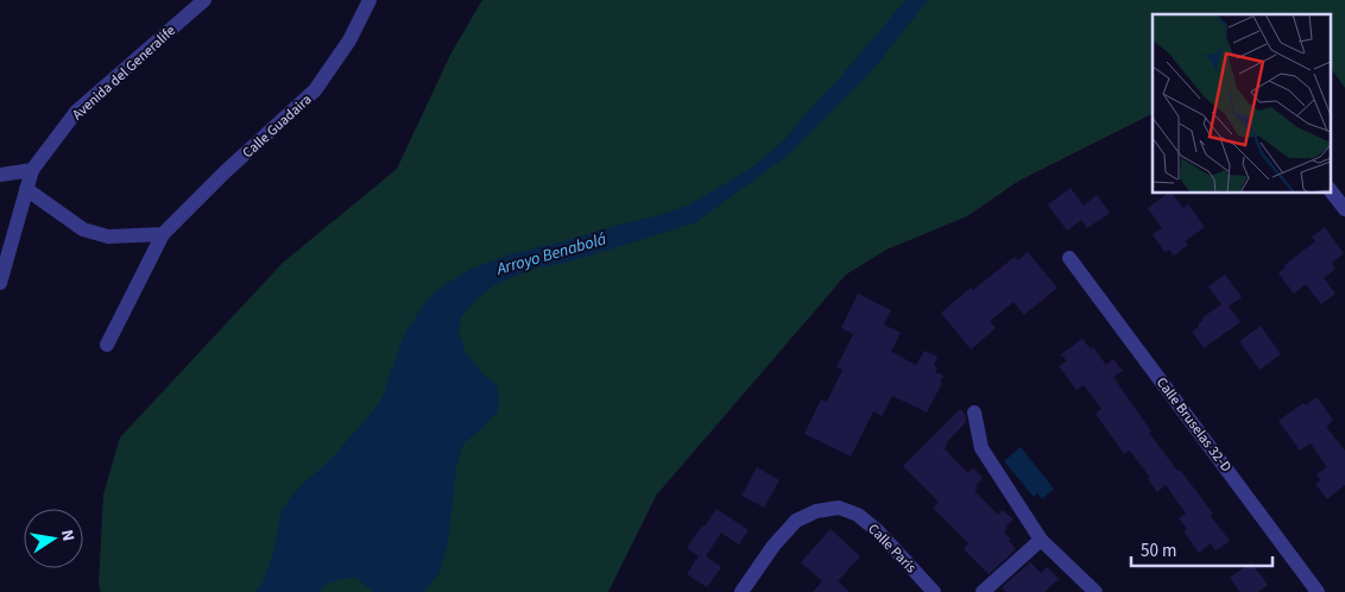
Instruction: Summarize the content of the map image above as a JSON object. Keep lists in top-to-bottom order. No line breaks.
{"streets":{"street":["Avenida del Generalife","Calle Guadaira","Calle Bruselas 32-D","Calle Paris"]},"water":["Arroyo Benabolá"],"scale_bar":"50 m","north":"right"}
